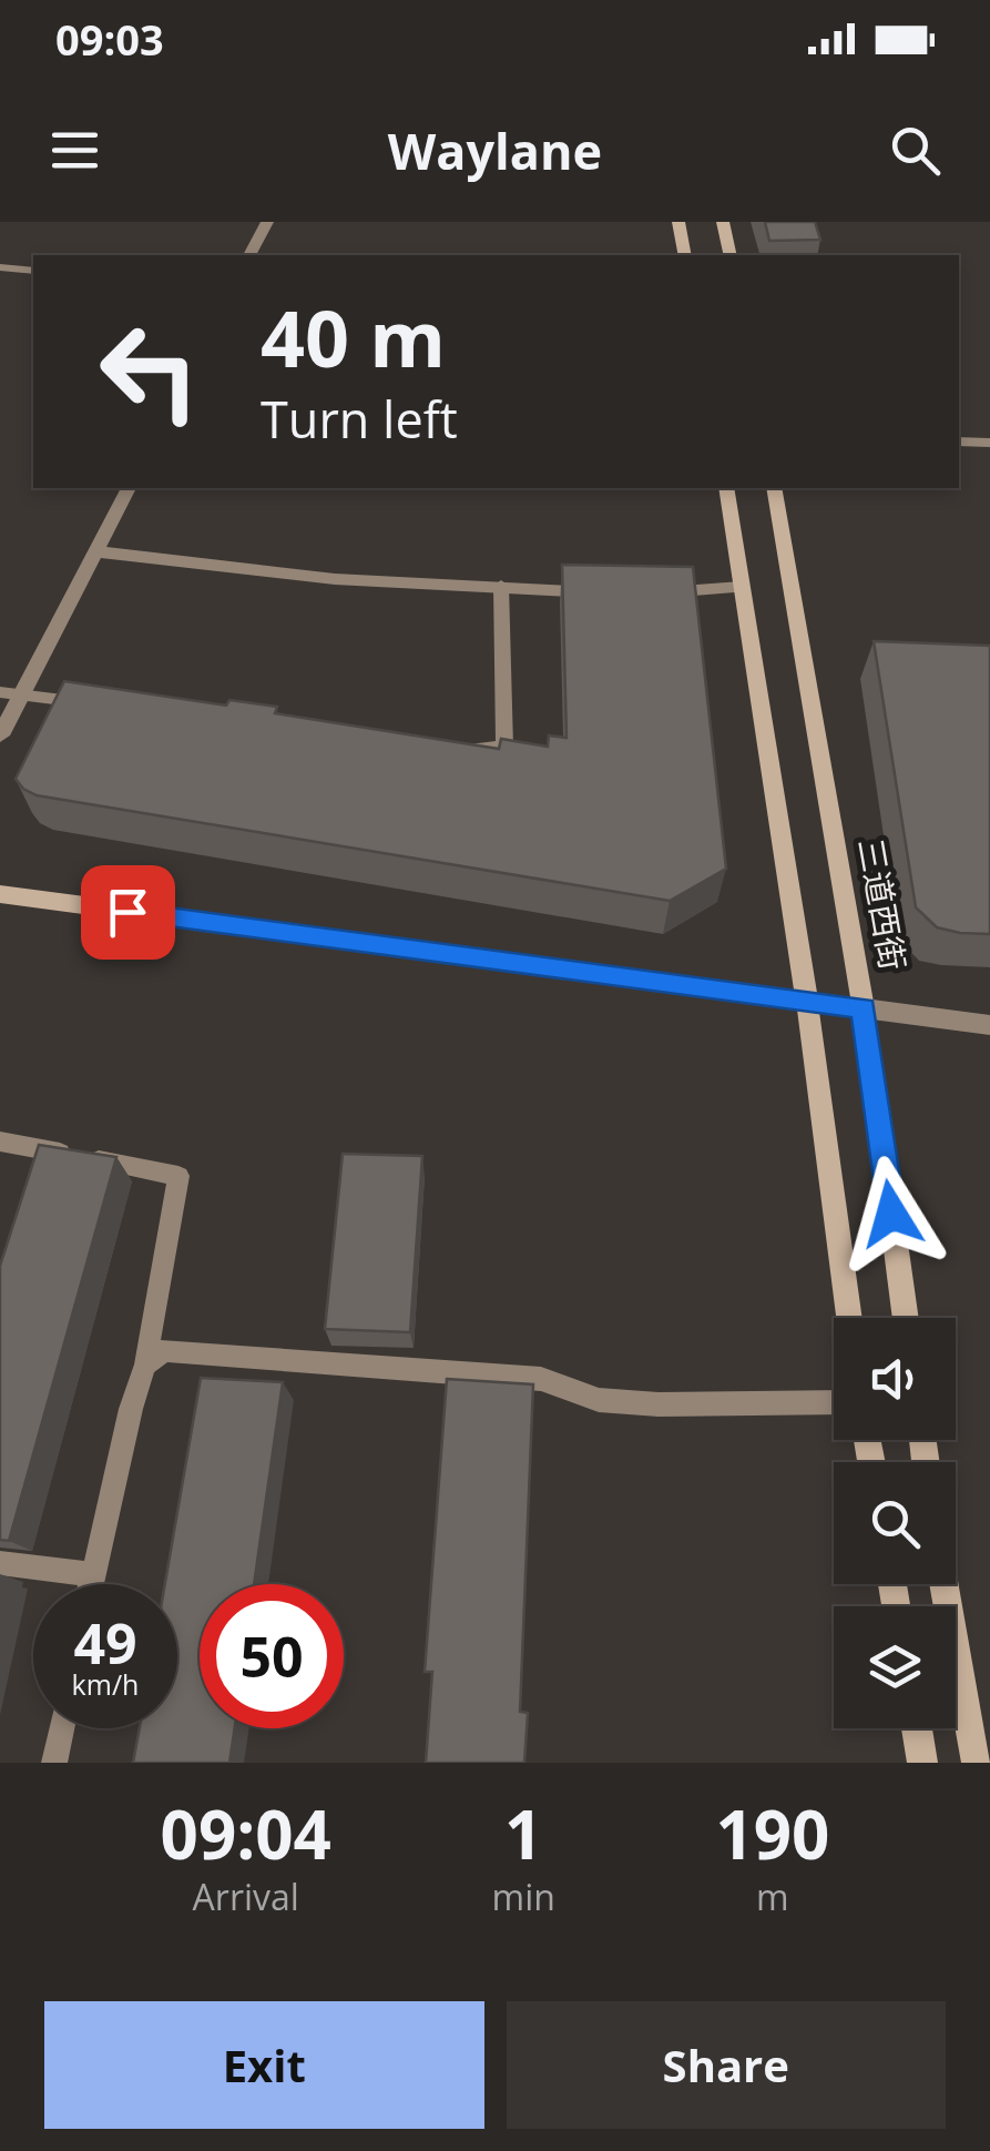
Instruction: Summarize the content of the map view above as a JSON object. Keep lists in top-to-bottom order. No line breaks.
{"streets":{"main road":["三道西街"]},"page":{"status":"09:03","header":"Waylane","turn":["40 m","Turn left"],"speed":"49 km/h","limit":"50","eta":["09:04","Arrival","1","min","190","m"],"buttons":["Exit","Share"]}}
